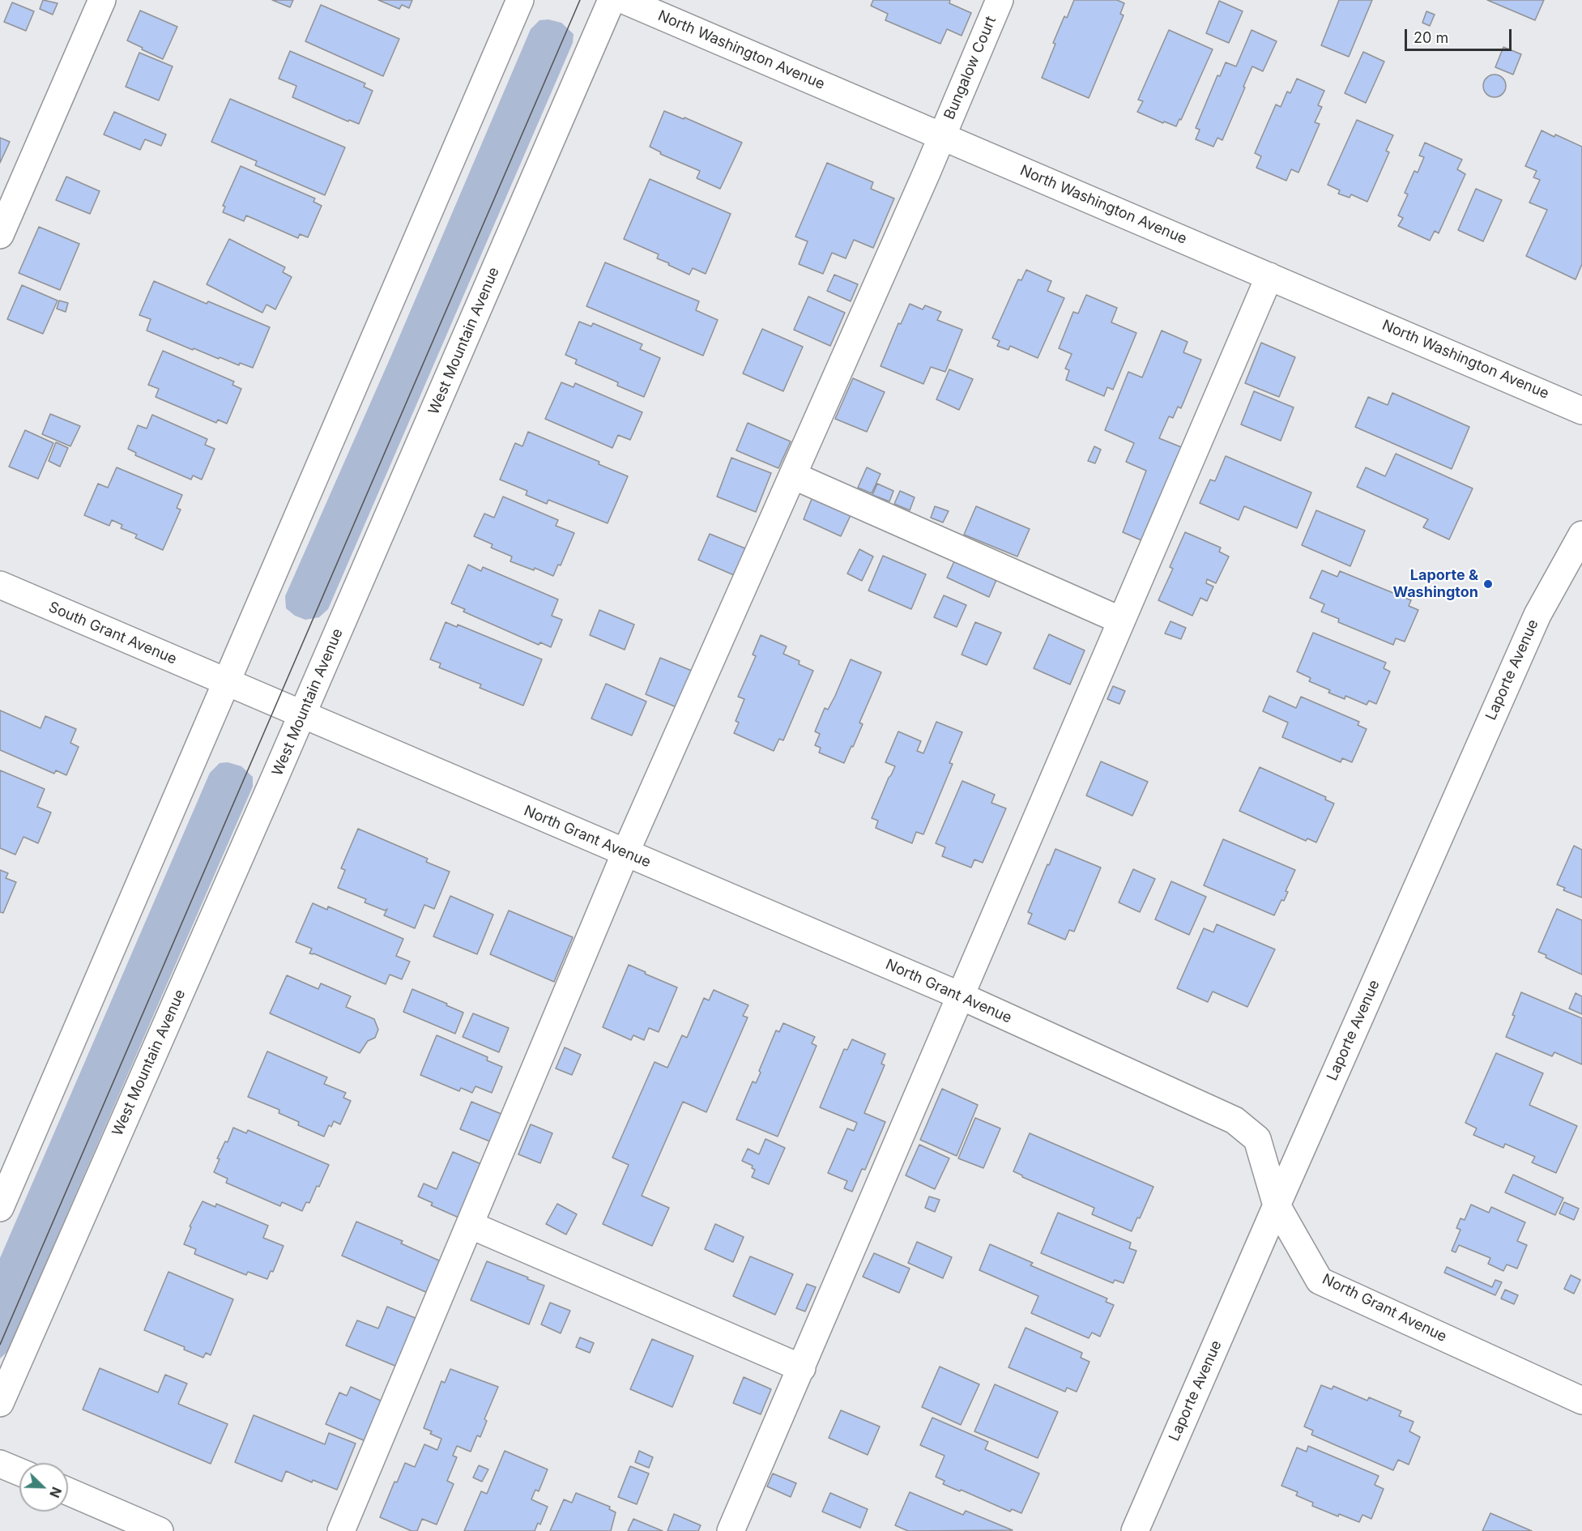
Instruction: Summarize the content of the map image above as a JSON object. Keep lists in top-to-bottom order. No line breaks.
{"streets":{"street":["North Washington Avenue","Bungalow Court","West Mountain Avenue","South Grant Avenue","Laporte Avenue","North Grant Avenue"]},"crossings":[["North Washington Avenue","Bungalow Court"],["Bungalow Court","North Grant Avenue"],["West Mountain Avenue","North Grant Avenue"],["South Grant Avenue","North Grant Avenue"],["Laporte Avenue","North Grant Avenue"]],"places":["Laporte & Washington"],"scale_bar":"20 m","north":"bottom right"}
